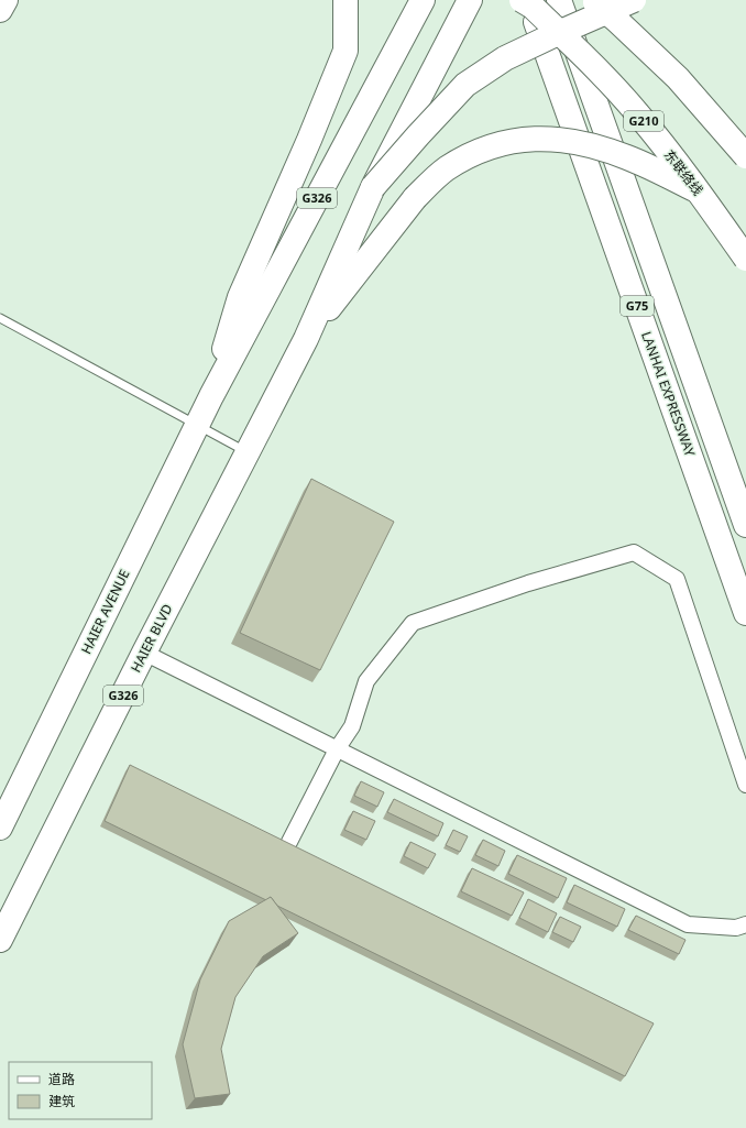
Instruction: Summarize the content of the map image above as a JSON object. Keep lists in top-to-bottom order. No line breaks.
{"streets":{"highway":["G210","东联络线","G326","G75","LANHAI EXPRESSWAY","HAIER AVENUE","HAIER BLVD"]},"crossings":[["G326","HAIER AVENUE"],["G326","HAIER BLVD"]],"legend":["道路","建筑"]}
